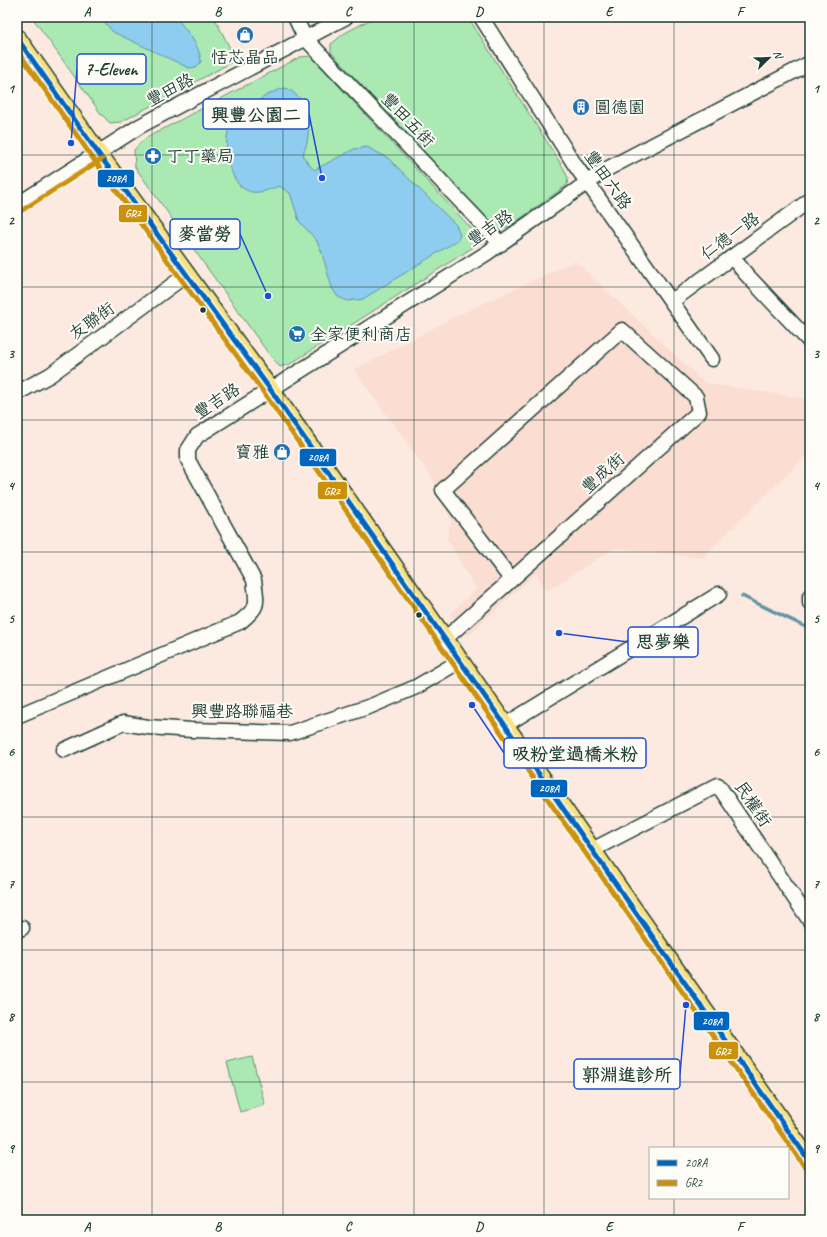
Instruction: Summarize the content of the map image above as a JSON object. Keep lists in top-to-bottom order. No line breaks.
{"streets":{"street":["豐田路","豐田五街","豐田六路","豐吉路","仁德一路","友聯街","豐成街","興豐路聯福巷","民權街"]},"crossings":[["豐田路","豐田五街"],["豐田五街","豐吉路"],["豐田六路","豐吉路"],["豐田六路","仁德一路"]],"places":{"shop":["恬芯晶品","寶雅"],"building":["圓德園"],"other":["7-Eleven","興豐公園二","麥當勞","思夢樂","吸粉堂過橋米粉","郭淵進診所"],"pharmacy":["丁丁藥局"],"supermarket":["全家便利商店"]},"lines":["transit line 208A","transit line GR2"],"legend":["208A","GR2"],"north":"top right","grid":{"columns":["A","B","C","D","E","F"],"rows":["1","2","3","4","5","6","7","8","9"]}}
